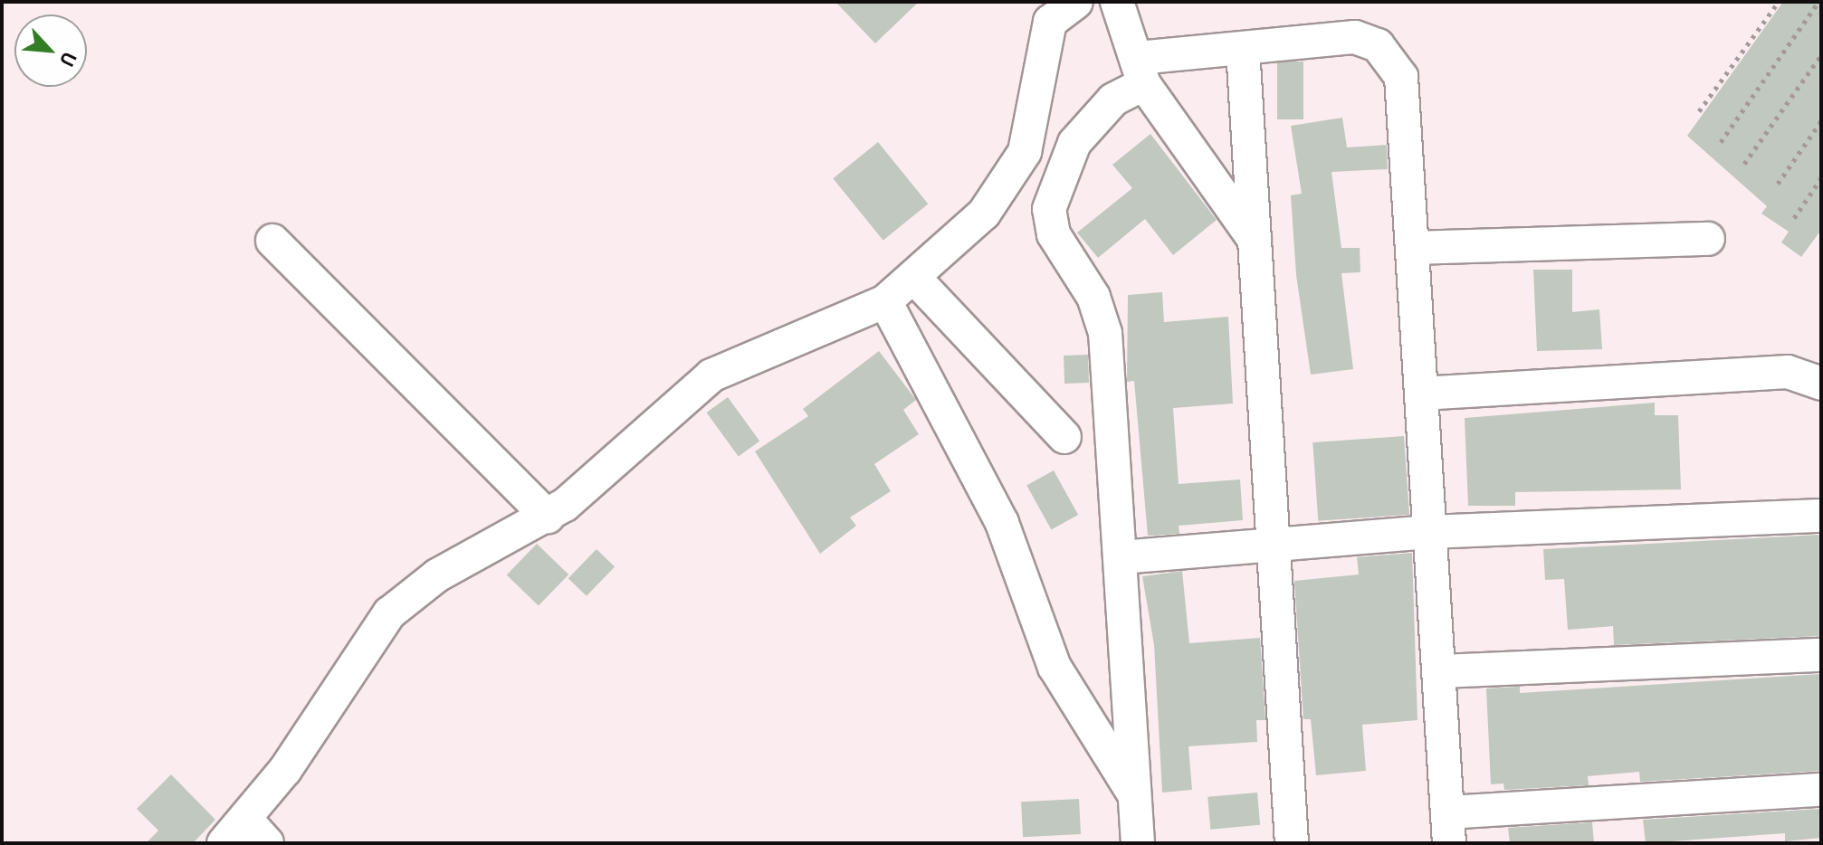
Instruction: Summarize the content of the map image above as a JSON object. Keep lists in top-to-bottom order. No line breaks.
{"north":"bottom right"}
